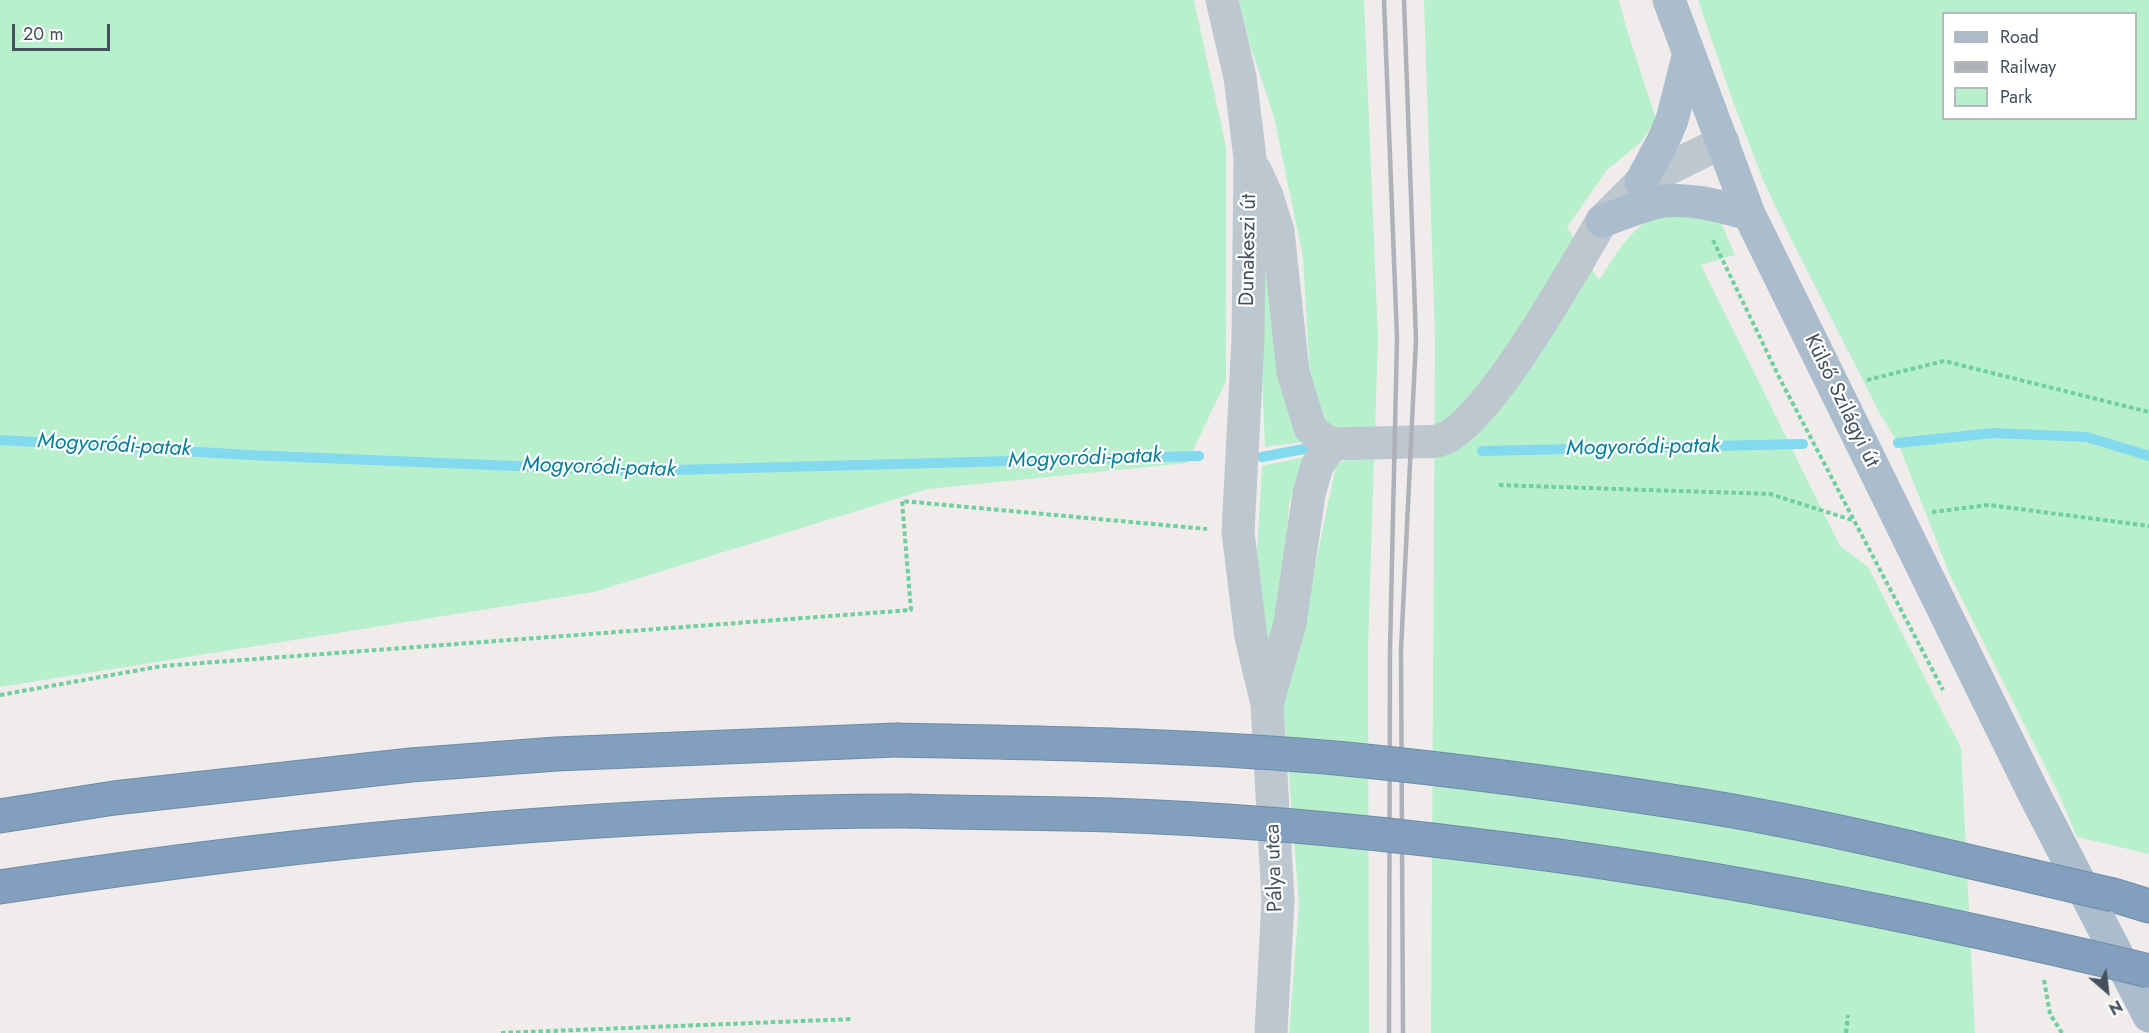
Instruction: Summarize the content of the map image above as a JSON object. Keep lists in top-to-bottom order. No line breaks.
{"streets":{"main road":["Külső Szilágyi út"],"street":["Dunakeszi út","Pálya utca"]},"crossings":[["Dunakeszi út","Pálya utca"]],"water":["Mogyoródi-patak"],"legend":["Road","Railway","Park"],"scale_bar":"20 m","north":"bottom right"}
